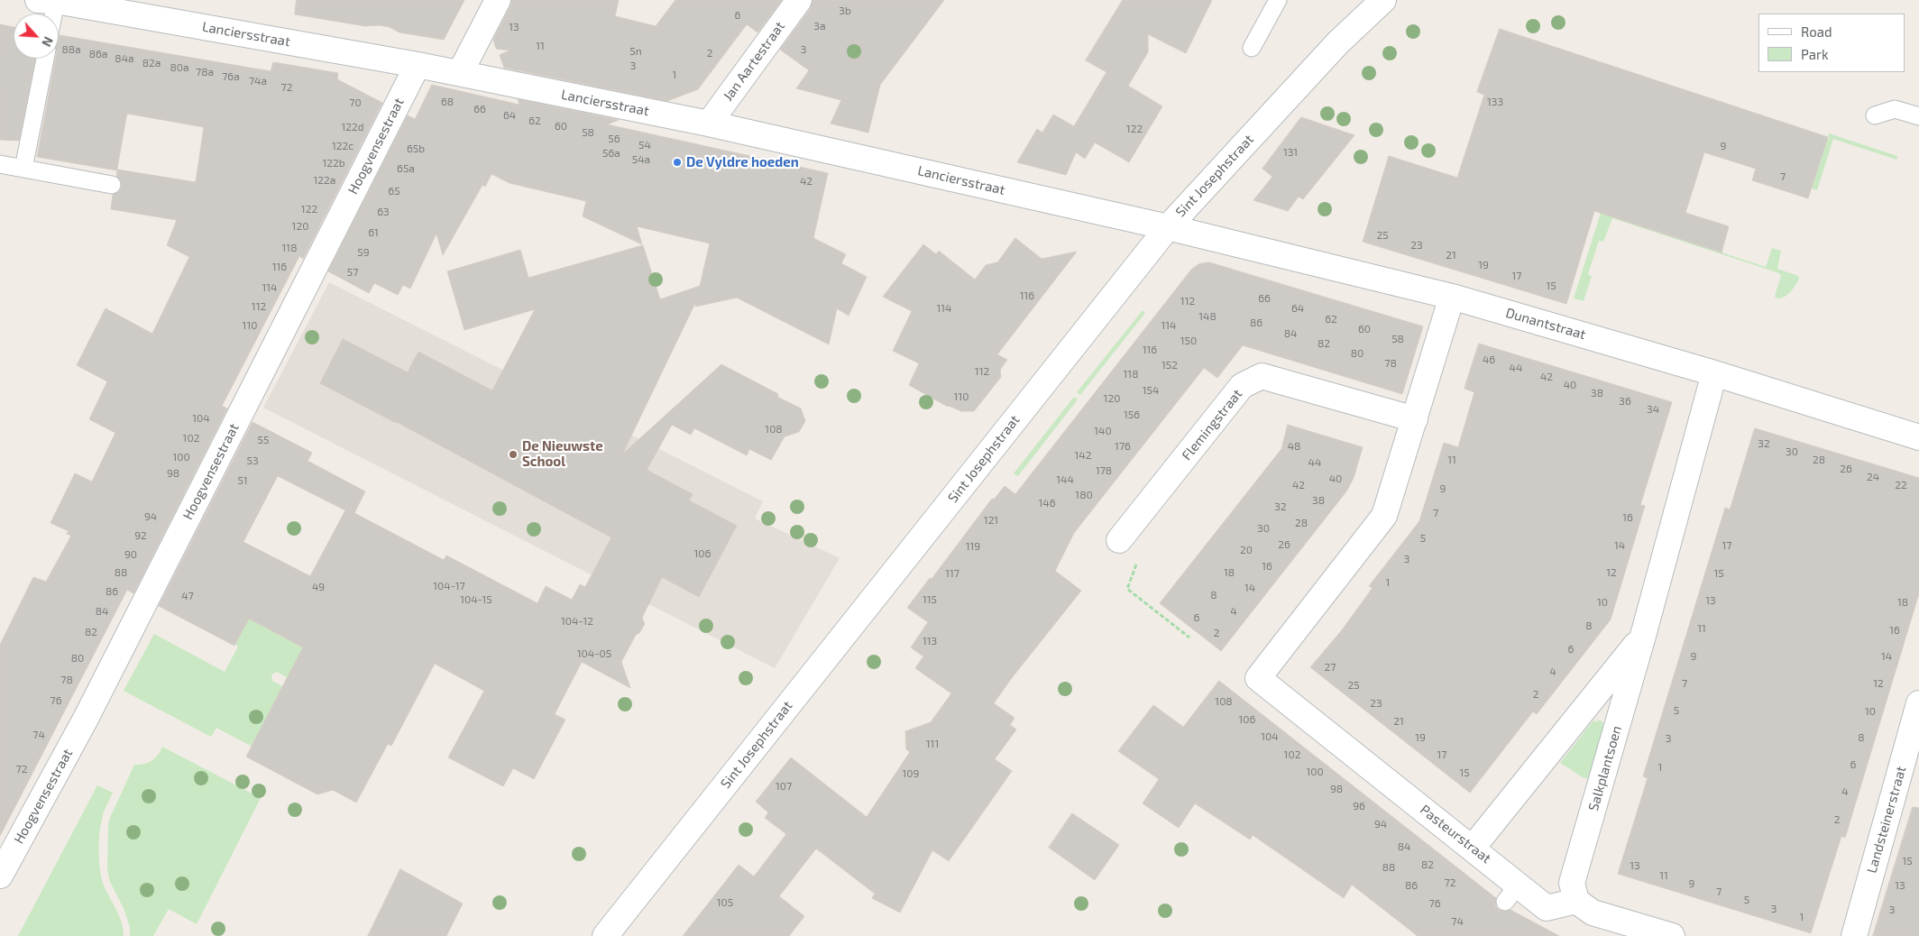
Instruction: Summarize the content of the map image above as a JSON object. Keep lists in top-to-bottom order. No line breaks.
{"streets":{"street":["Lanciersstraat","Jan Aartestraat","Hoogvensestraat","Sint Josephstraat","Dunantstraat","Flemingstraat","Salkplantsoen","Landsteinerstraat","Pasteurstraat"]},"crossings":[["Lanciersstraat","Jan Aartestraat"],["Lanciersstraat","Hoogvensestraat"],["Lanciersstraat","Sint Josephstraat"],["Lanciersstraat","Dunantstraat"],["Sint Josephstraat","Dunantstraat"],["Dunantstraat","Salkplantsoen"],["Flemingstraat","Pasteurstraat"],["Salkplantsoen","Pasteurstraat"]],"places":["De Vyldre hoeden","De Nieuwste School"],"house_numbers":["3b","6","3a","13","11","88a","3","5n","2","86a","84a","82a","3","80a","78a","1","76a","74a","72","68","133","70","66","64","62","60","122d","122","58","56","54","122c","9","65b","131","56a","54a","122b","65a","7","122a","42","65","122","63","120","61","25","23","118","59","21","19","116","57","17","15","114","116","66","112","112","114","64","148","62","86","110","114","60","84","58","150","82","116","80","46","78","152","44","112","118","42","40","154","38","110","120","36","34","156","104","108","140","102","55","32","176","48","30","142","100","11","28","53","44","26","178","98","24","40","144","51","42","22","9","180","38","146","32","7","94","16","121","28","30","92","5","26","14","17","119","20","106","90","3","16","88","18","12","117","15","1","104-17","49","14","86","8","47","104-15","115","13","10","18","84","4","6","104-12","8","11","16","82","2","113","6","104-05","9","14","80","27","4","78","7","12","25","2","76","108","23","5","10","106","21","74","104","19","8","3","111","102","17","6","1","72","100","15","109","107","98","4","96","2","94","84","15","82","13","88","11","72","9","86","13","7","5","105","76","3","3","1","74"],"legend":["Road","Park"],"north":"bottom right"}
